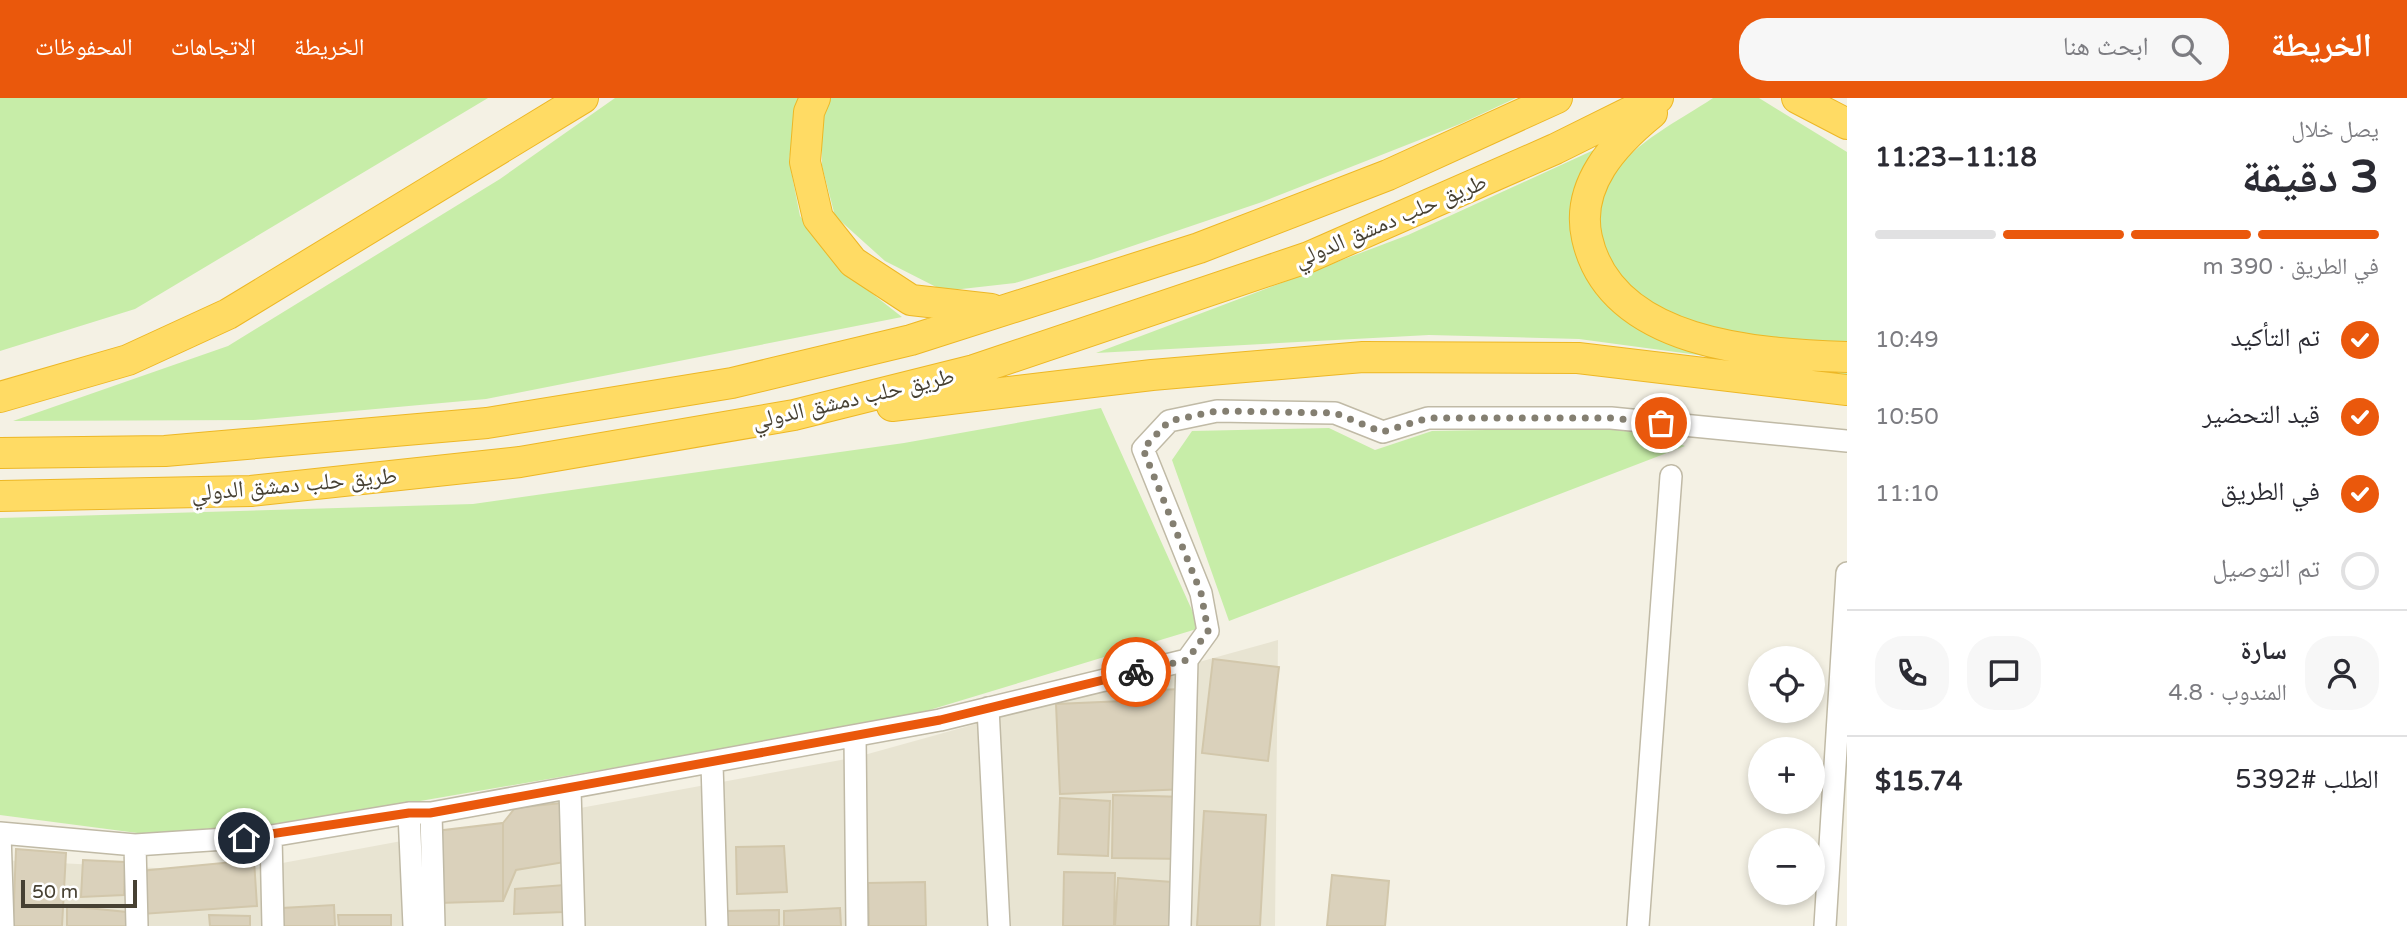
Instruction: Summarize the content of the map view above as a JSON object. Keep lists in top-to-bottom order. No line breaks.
{"streets":{"highway":["طريق حلب دمشق الدولي"]},"scale_bar":"50 m","page":{"header":"الخريطة","search":"ابحث هنا","nav":["الخريطة","الاتجاهات","المحفوظات"],"heading":["3 دقيقة","يصل خلال","11:18–11:23"],"panel":["سارة","المندوب · 4.8","الطلب #5392","$15.74"],"bar":"في الطريق · 390 m","list":[["تم التأكيد","10:49"],["قيد التحضير","10:50"],["في الطريق","11:10"],"تم التوصيل"],"map_buttons":["+","−"],"scale":"50 m"}}
